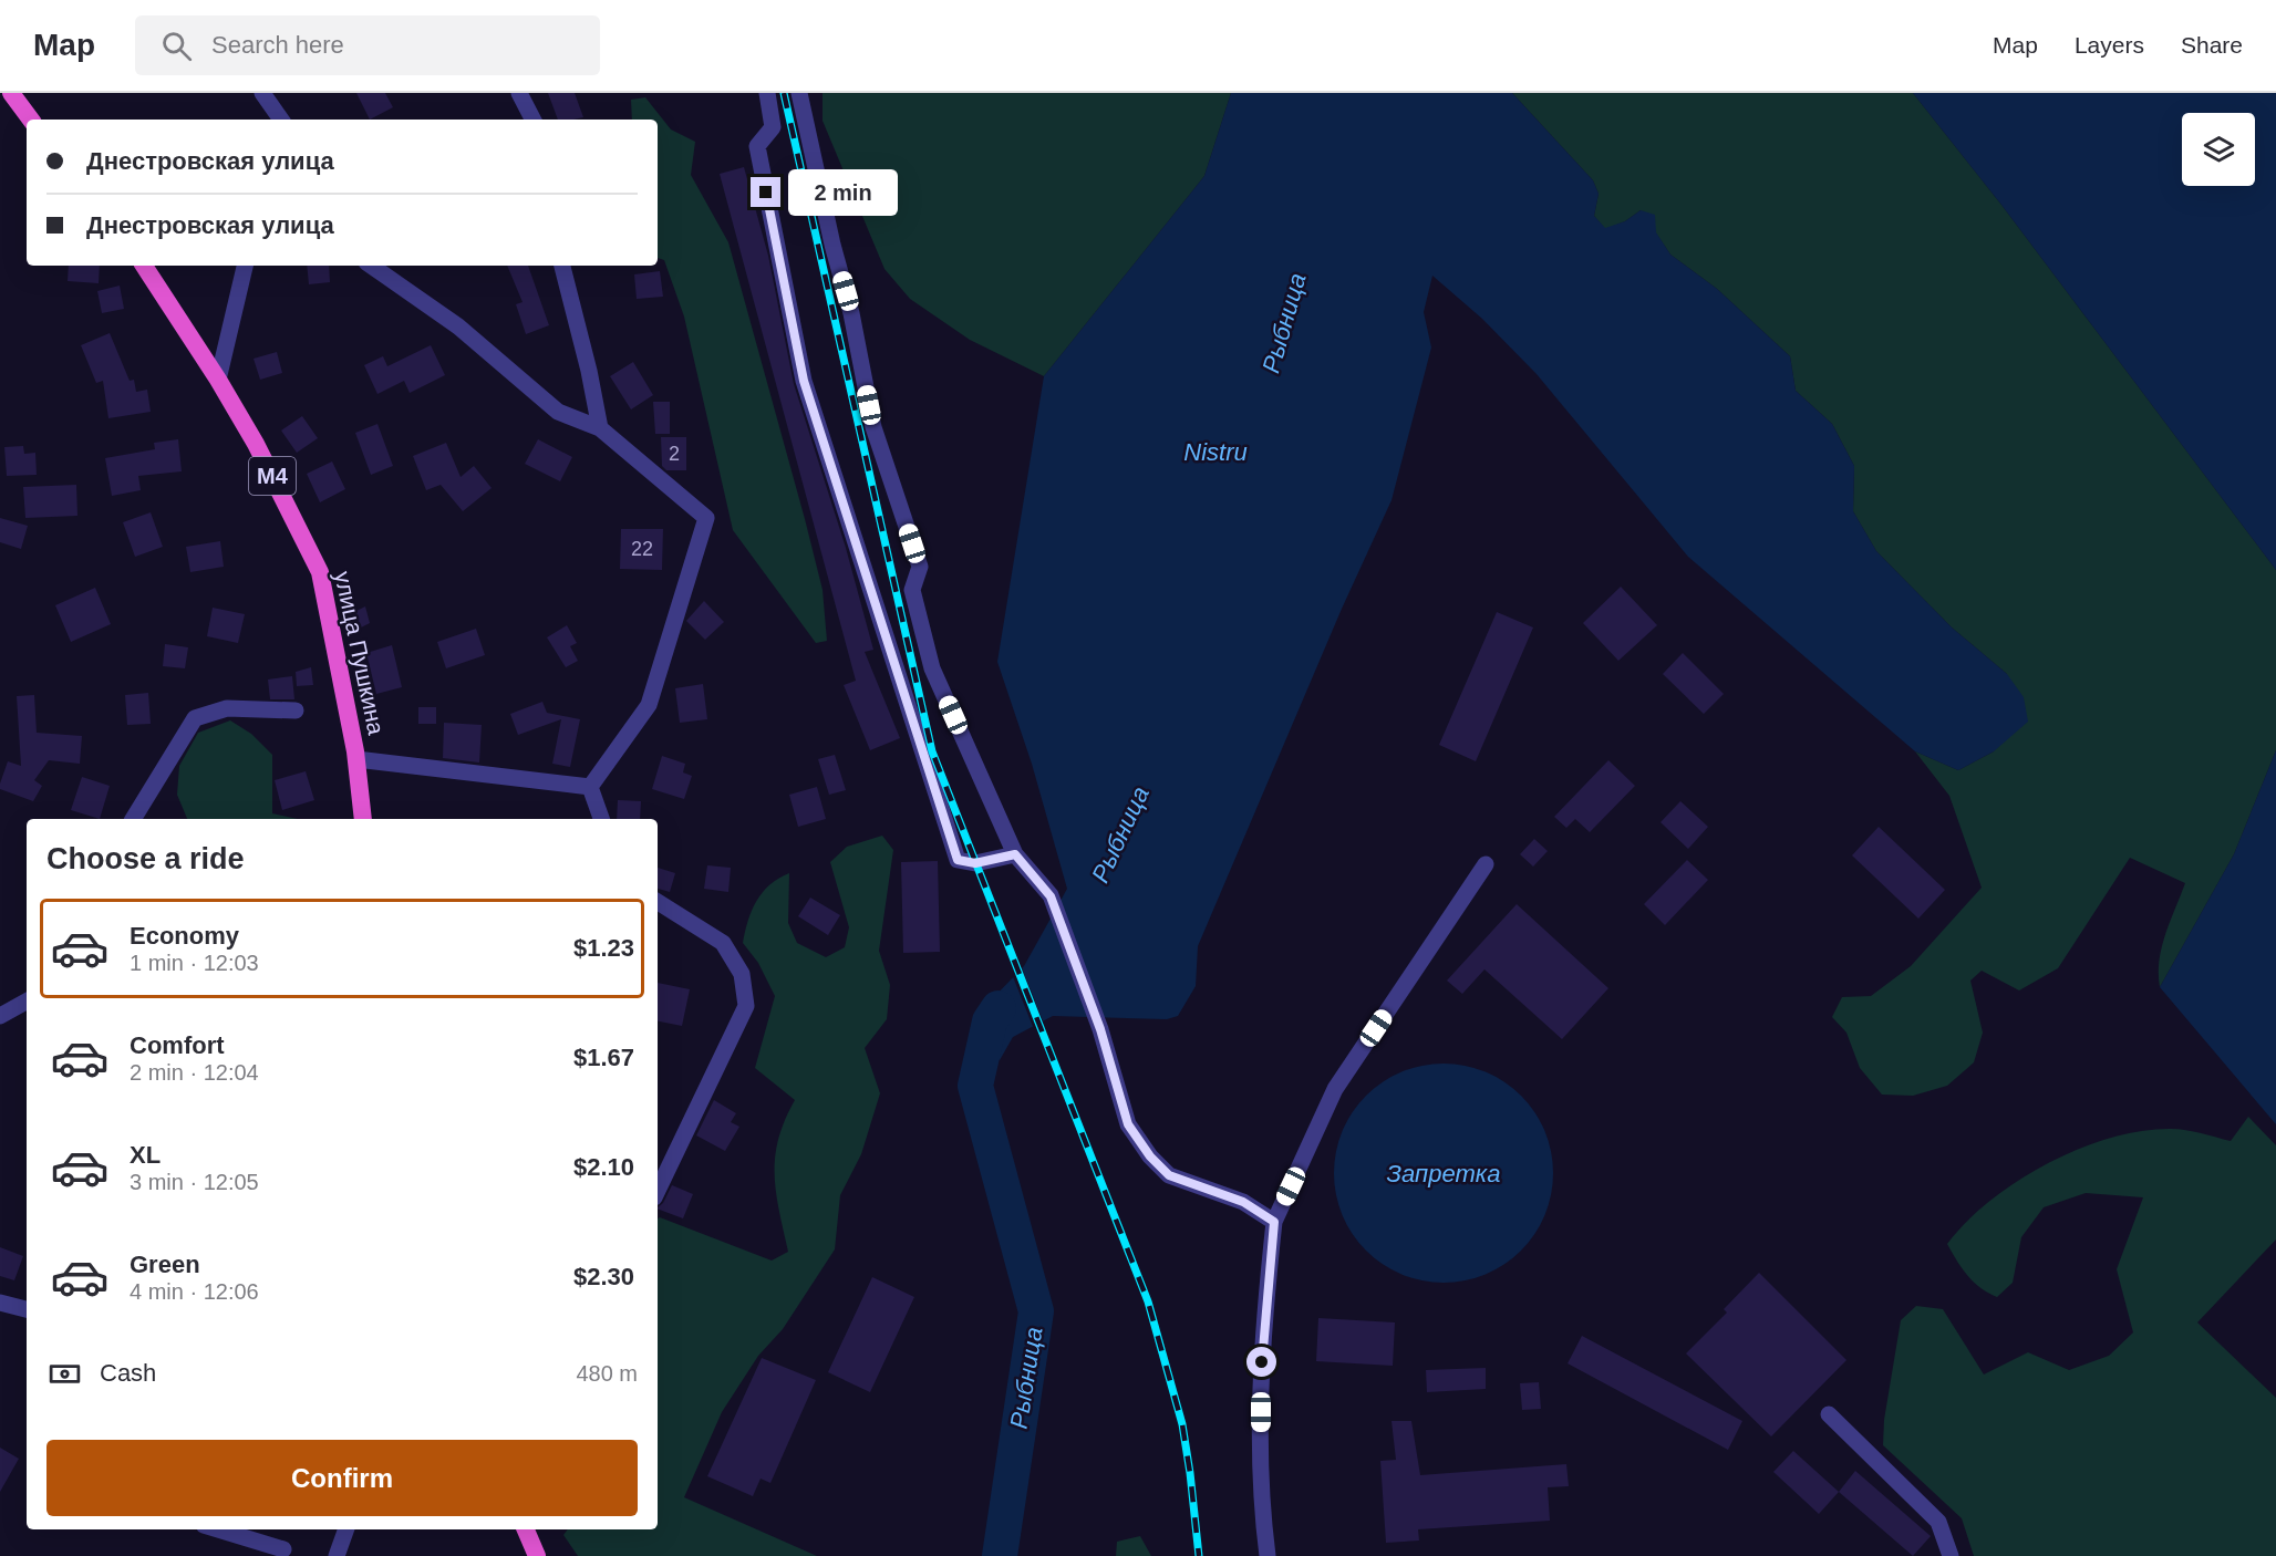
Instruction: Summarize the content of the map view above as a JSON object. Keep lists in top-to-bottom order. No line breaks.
{"streets":{"highway":["M4","улица Пушкина"]},"water":["Рыбница","Nistru","Запретка"],"house_numbers":["2","22"],"page":{"header":"Map","search":"Search here","nav":["Map","Layers","Share"],"banner":["Днестровская улица","Днестровская улица"],"bubble":"2 min","heading":"Choose a ride","list":[{"name":"Economy","note":"1 min · 12:03","value":"$1.23"},{"name":"Comfort","note":"2 min · 12:04","value":"$1.67"},{"name":"XL","note":"3 min · 12:05","value":"$2.10"},{"name":"Green","note":"4 min · 12:06","value":"$2.30"}],"pay":["Cash","480 m"],"buttons":"Confirm"}}
